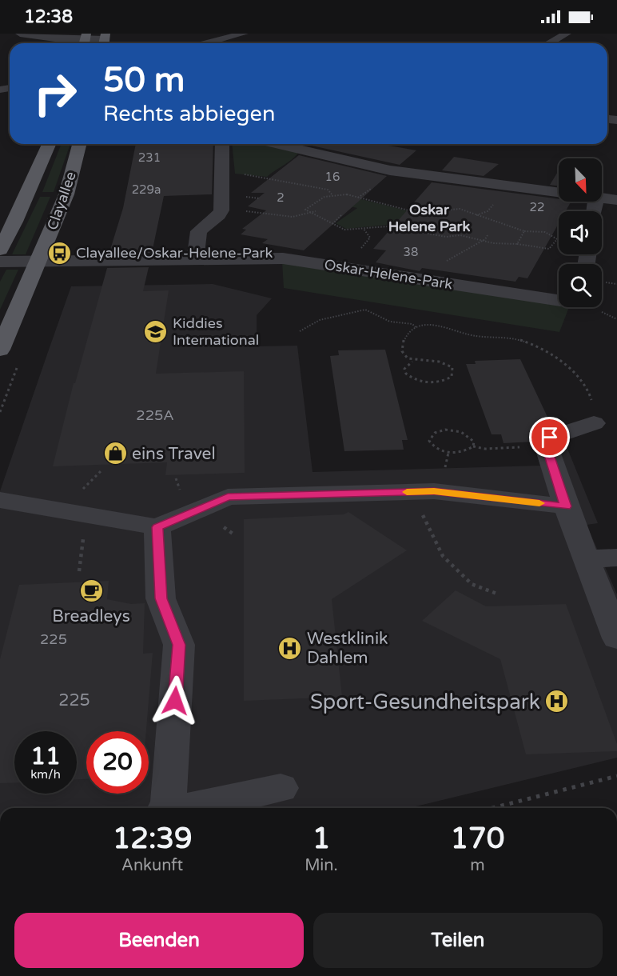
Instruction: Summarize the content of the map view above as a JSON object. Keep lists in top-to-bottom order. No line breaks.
{"streets":{"main road":["Clayallee"],"street":["Oskar-Helene-Park"]},"crossings":[["Clayallee","Oskar-Helene-Park"]],"districts":["Oskar Helene Park"],"places":{"bus stop":["Clayallee/Oskar-Helene-Park"],"school or university":["Kiddies International"],"shop":["eins Travel"],"cafe":["Breadleys"],"hospital":["Westklinik Dahlem","Sport-Gesundheitspark"]},"house_numbers":["231","16","229a","2","22","38","225A","225","225"],"north":"bottom right","page":{"status":"12:38","turn":["50 m","Rechts abbiegen"],"speed":"11 km/h","limit":"20","eta":["12:39","Ankunft","1","Min.","170","m"],"buttons":["Beenden","Teilen"]}}
